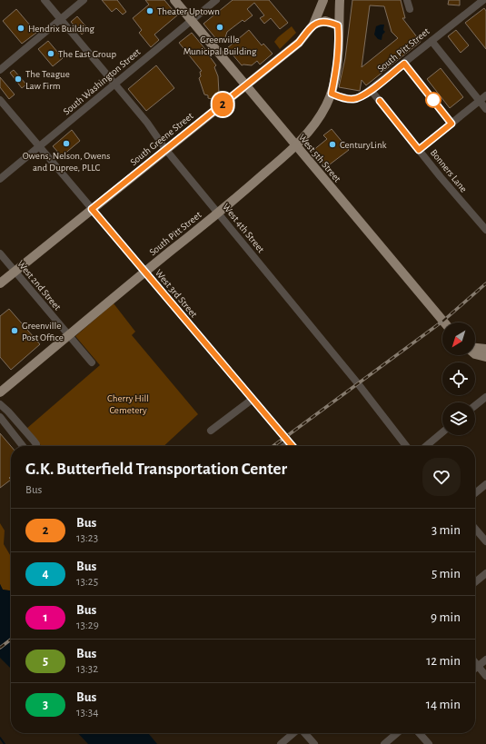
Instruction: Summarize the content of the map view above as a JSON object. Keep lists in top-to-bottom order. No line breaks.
{"streets":{"main road":["South Pitt Street","South Greene Street","West 5th Street"],"street":["South Washington Street","Bonners Lane","West 4th Street","West 2nd Street","West 3rd Street"]},"crossings":[["South Pitt Street","West 5th Street"],["South Pitt Street","Bonners Lane"],["South Pitt Street","West 4th Street"],["South Pitt Street","West 2nd Street"],["South Pitt Street","West 3rd Street"],["South Washington Street","West 5th Street"],["South Washington Street","West 4th Street"],["South Washington Street","West 3rd Street"],["South Greene Street","West 5th Street"],["South Greene Street","West 4th Street"],["South Greene Street","West 2nd Street"],["South Greene Street","West 3rd Street"]],"parks":["Cherry Hill Cemetery"],"places":["Theater Uptown","Greenville Municipal Building","Hendrix Building","The East Group","The Teague Law Firm","Owens, Nelson, Owens and Dupree, PLLC","CenturyLink","Greenville Post Office"],"lines":["bus line 2"],"north":"bottom left","page":{"on_map":"2","heading":["G.K. Butterfield Transportation Center","Bus"],"list":[{"mark":"2","name":"Bus","note":"13:23","value":"3 min"},{"mark":"4","name":"Bus","note":"13:25","value":"5 min"},{"mark":"1","name":"Bus","note":"13:29","value":"9 min"},{"mark":"5","name":"Bus","note":"13:32","value":"12 min"},{"mark":"3","name":"Bus","note":"13:34","value":"14 min"}]}}
